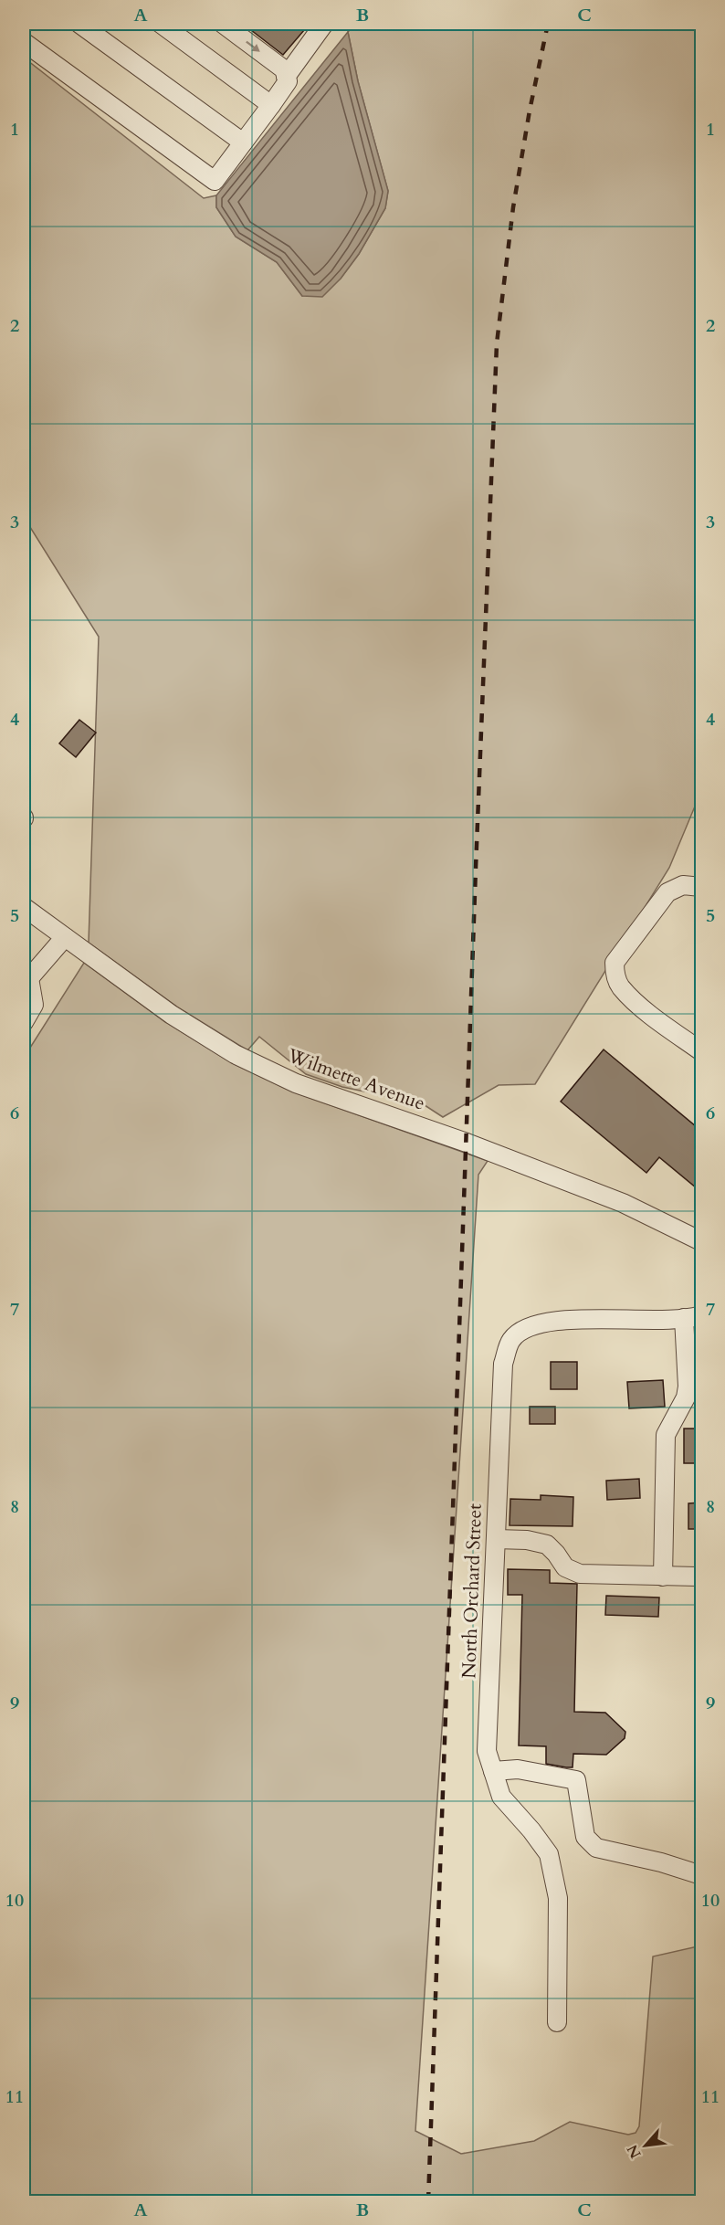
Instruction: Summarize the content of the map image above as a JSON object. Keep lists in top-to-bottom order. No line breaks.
{"streets":{"street":["Wilmette Avenue","North Orchard Street"]},"north":"bottom left","grid":{"columns":["A","B","C"],"rows":["1","2","3","4","5","6","7","8","9","10","11"]}}
